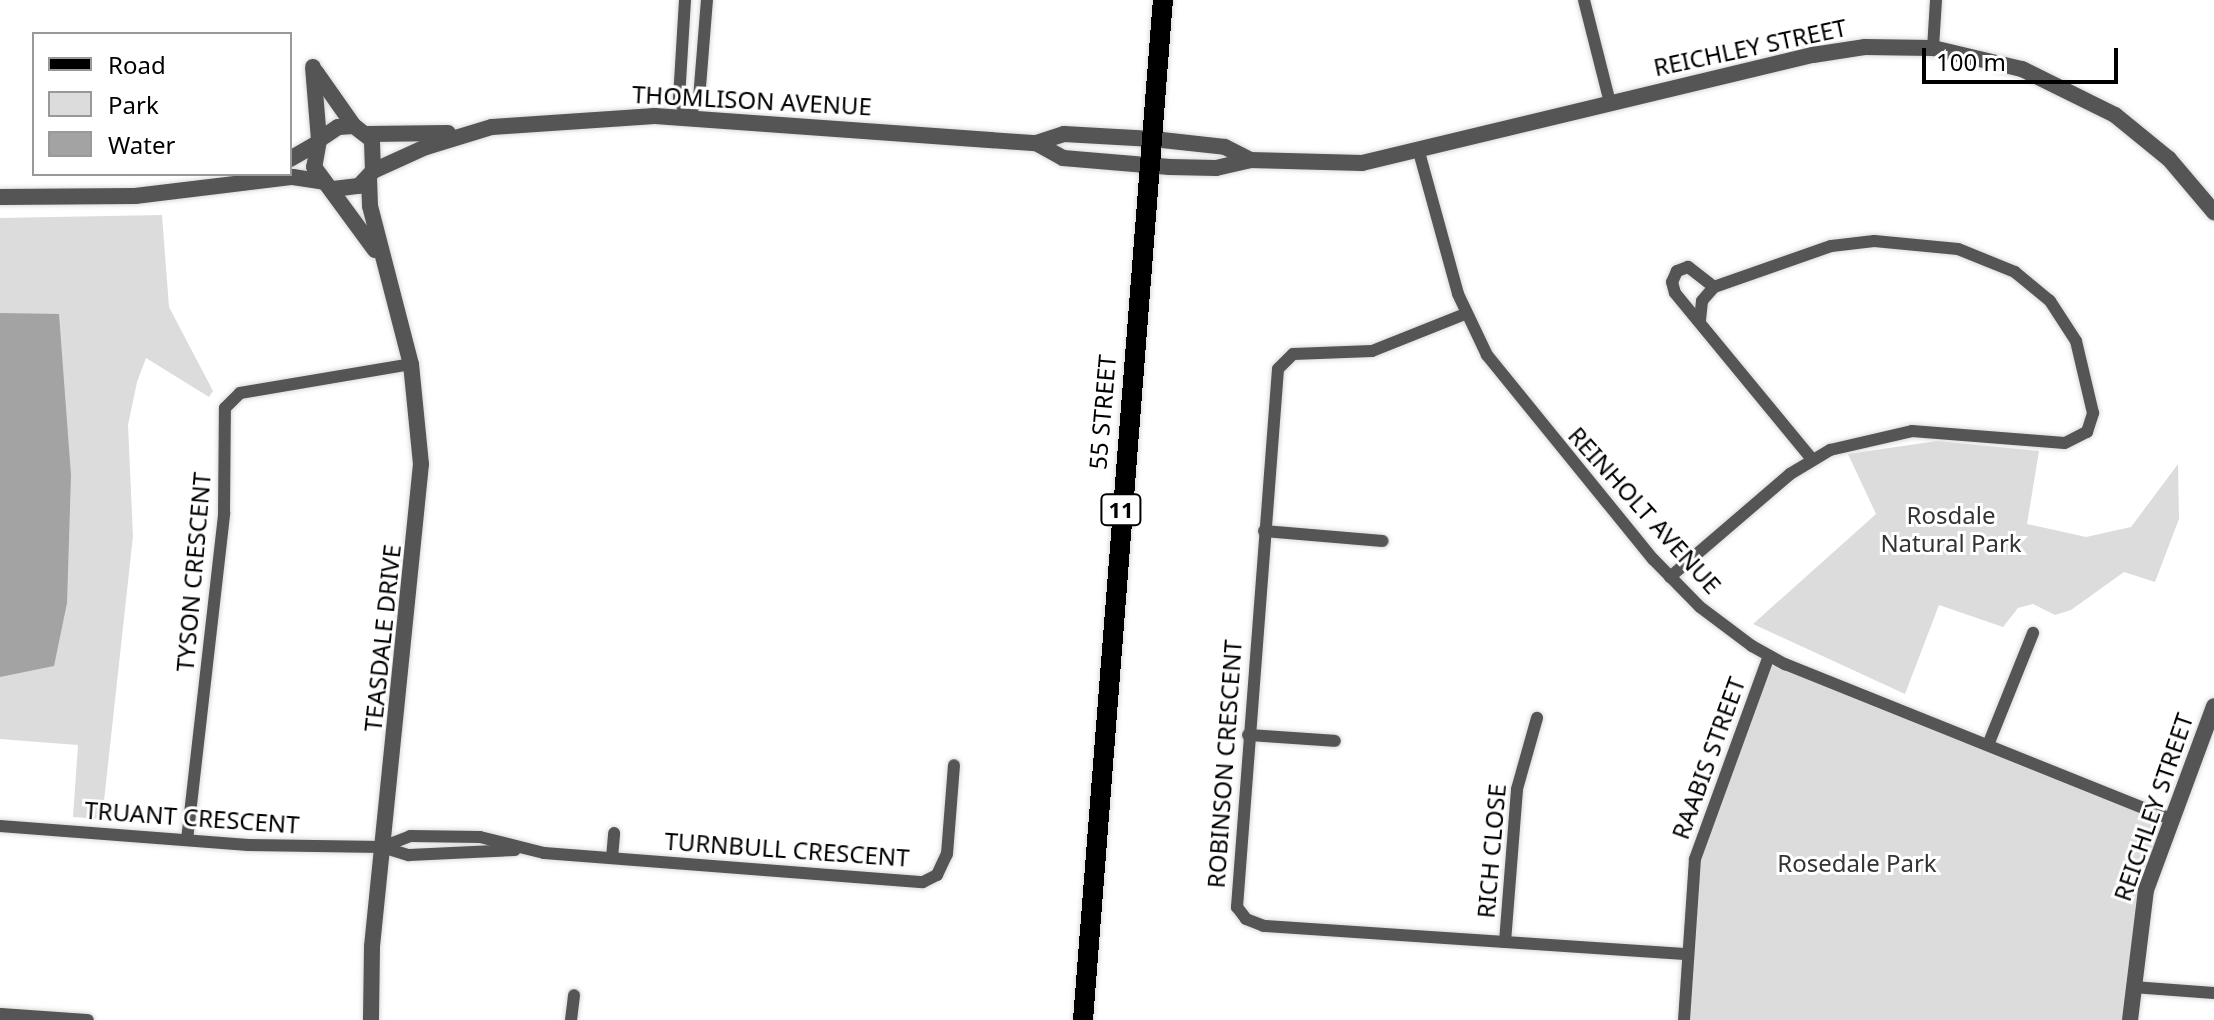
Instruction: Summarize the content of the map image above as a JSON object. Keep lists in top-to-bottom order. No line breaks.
{"streets":{"main road":["55 STREET","11"],"street":["REICHLEY STREET","THOMLISON AVENUE","REINHOLT AVENUE","TYSON CRESCENT","TEASDALE DRIVE","RAABIS STREET","ROBINSON CRESCENT","TRUANT CRESCENT","TURNBULL CRESCENT","RICH CLOSE"]},"crossings":[["REICHLEY STREET","THOMLISON AVENUE"],["REICHLEY STREET","55 STREET"],["REICHLEY STREET","REINHOLT AVENUE"],["THOMLISON AVENUE","55 STREET"],["THOMLISON AVENUE","TEASDALE DRIVE"],["REINHOLT AVENUE","RAABIS STREET"],["REINHOLT AVENUE","ROBINSON CRESCENT"],["TYSON CRESCENT","TEASDALE DRIVE"],["TYSON CRESCENT","TRUANT CRESCENT"],["TEASDALE DRIVE","TRUANT CRESCENT"],["TEASDALE DRIVE","TURNBULL CRESCENT"],["RAABIS STREET","ROBINSON CRESCENT"],["ROBINSON CRESCENT","RICH CLOSE"],["TRUANT CRESCENT","TURNBULL CRESCENT"]],"parks":["Rosdale Natural Park","Rosedale Park"],"legend":["Road","Park","Water"],"scale_bar":"100 m"}
